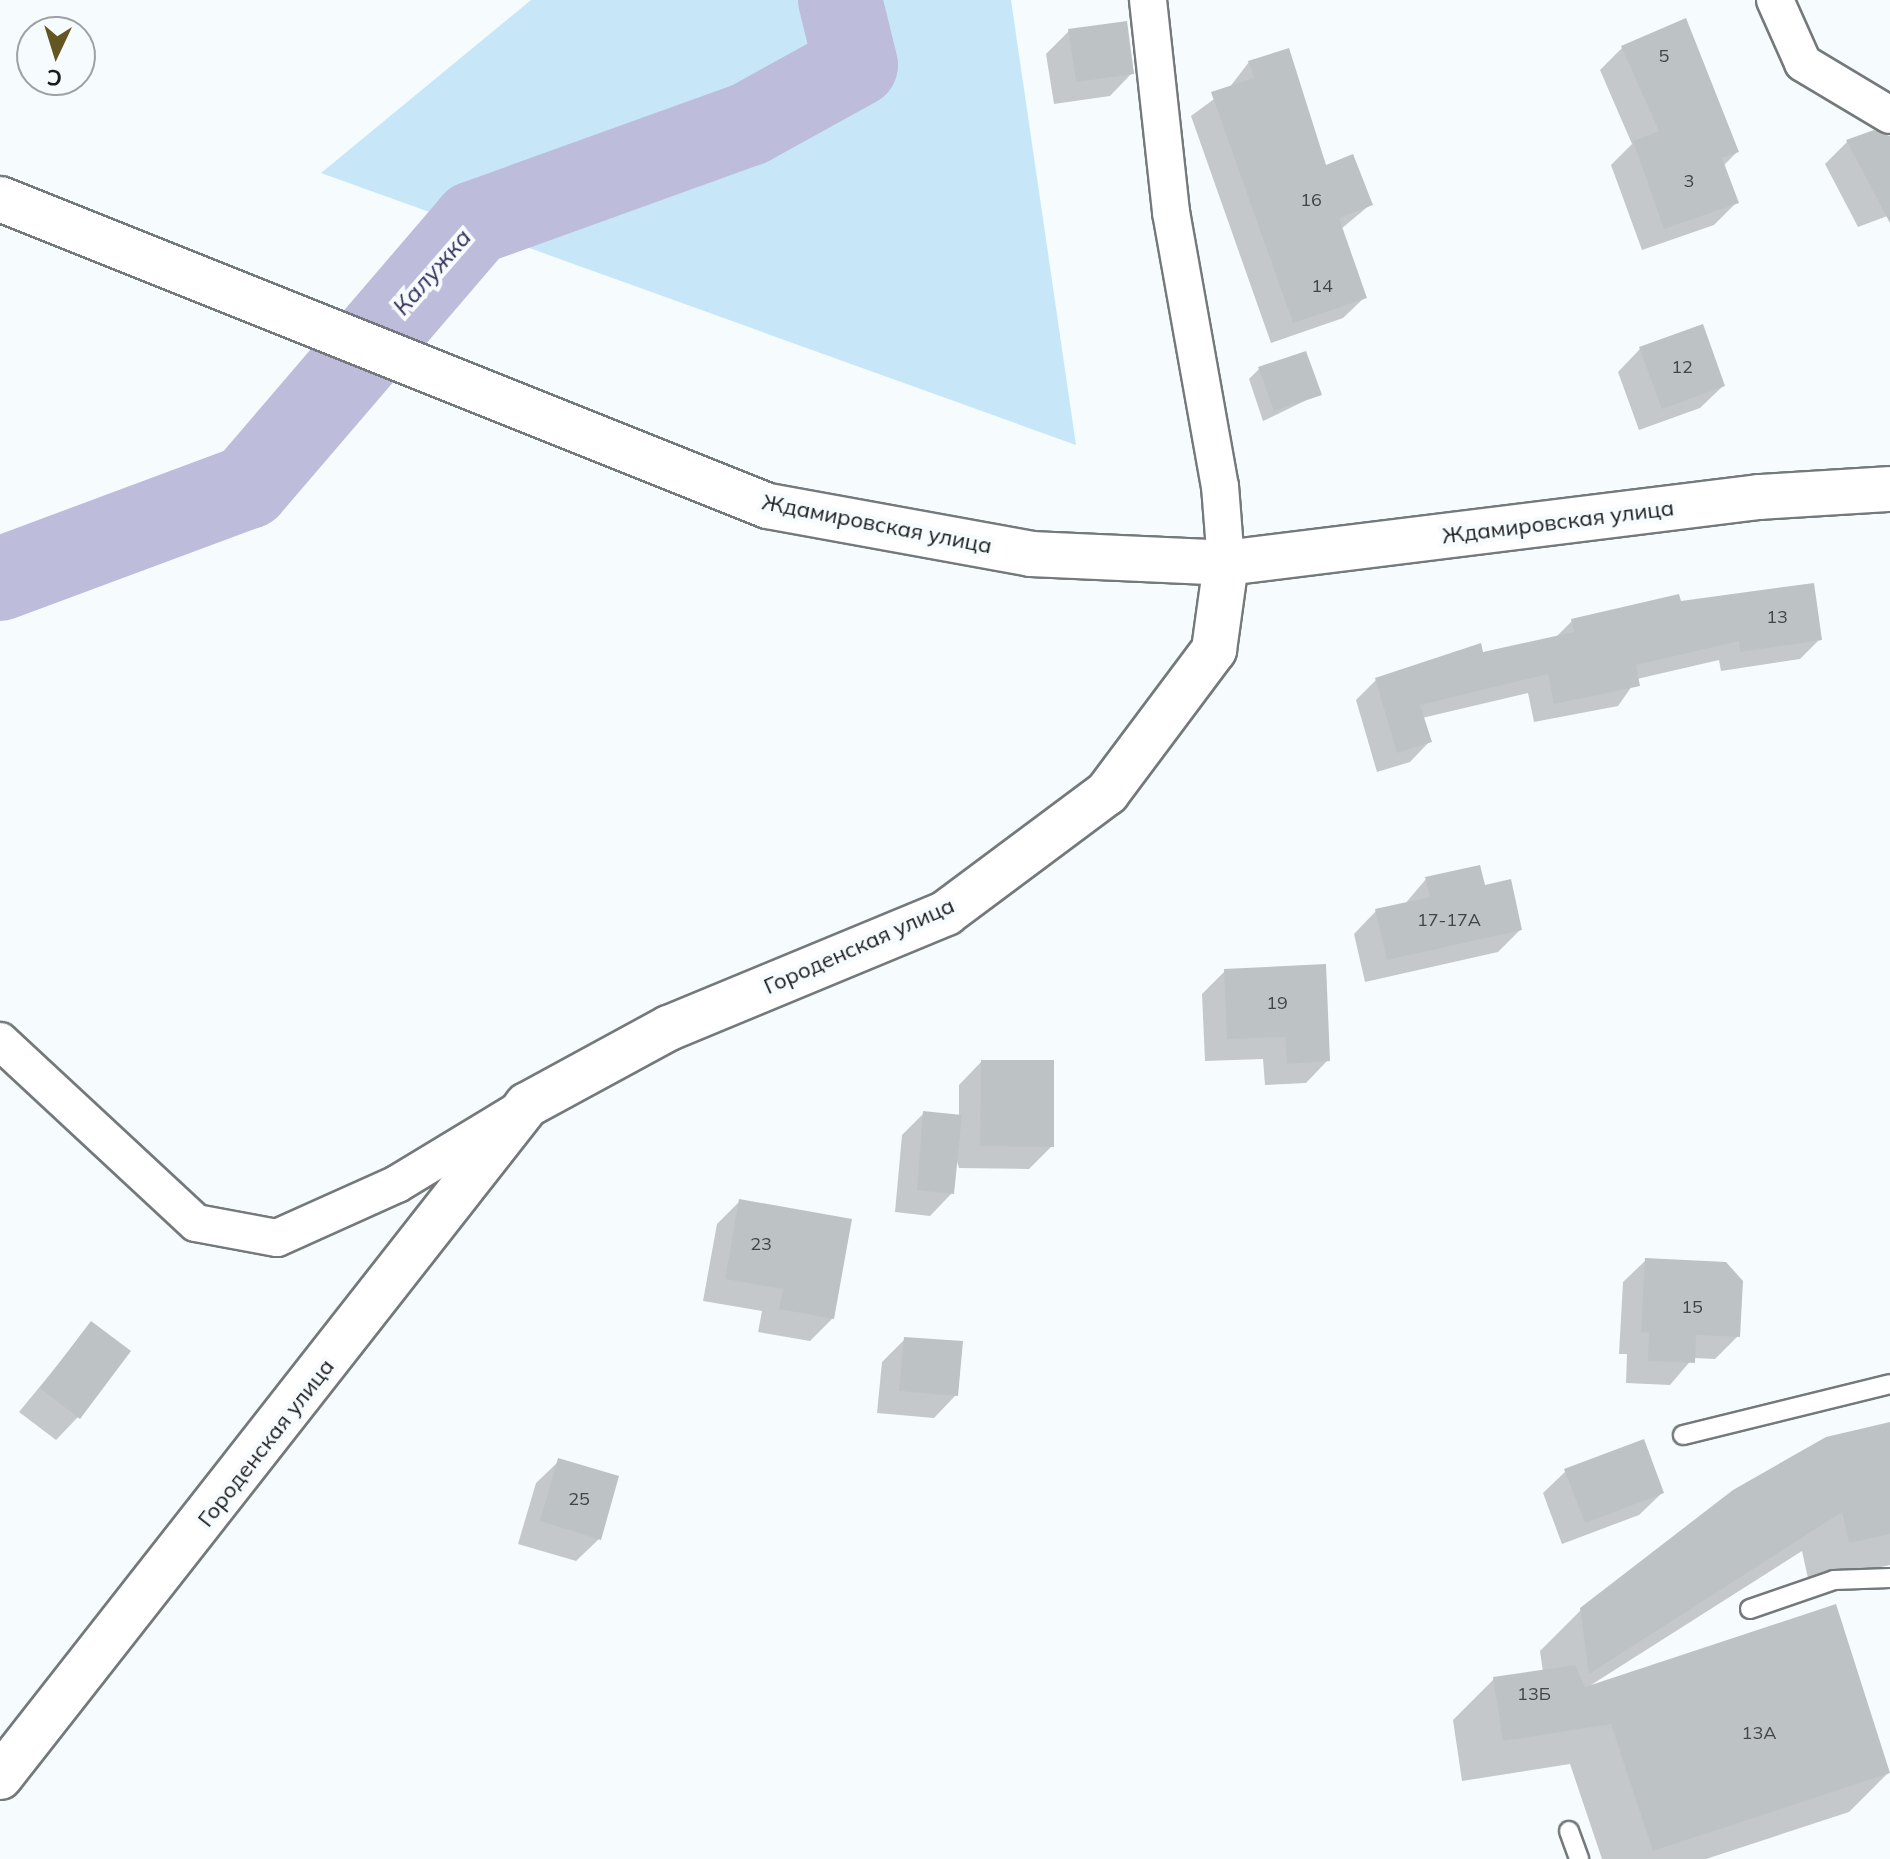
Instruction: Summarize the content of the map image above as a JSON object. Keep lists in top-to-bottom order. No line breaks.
{"streets":{"main road":["Ждамировская улица","Городенская улица"]},"crossings":[["Ждамировская улица","Городенская улица"]],"water":["Калужка"],"house_numbers":["5","3","16","14","12","13","17-17А","19","23","15","25","13Б","13А"],"north":"bottom"}
